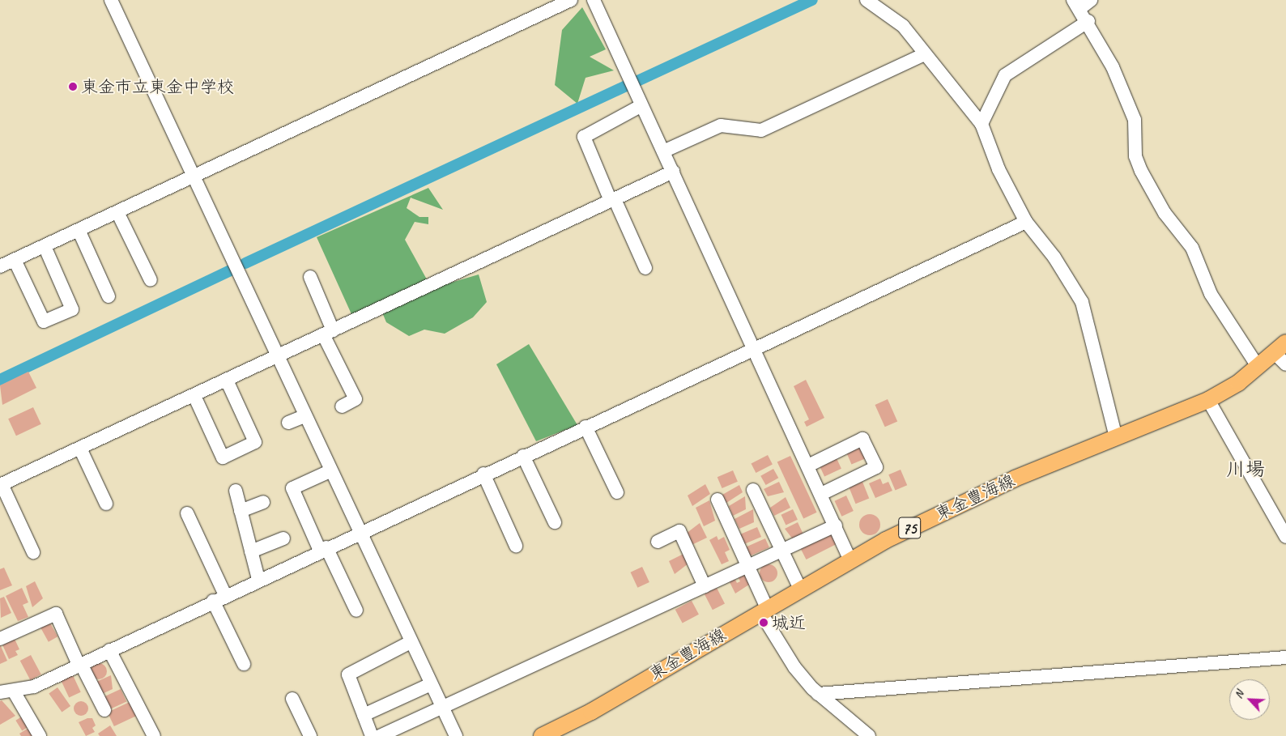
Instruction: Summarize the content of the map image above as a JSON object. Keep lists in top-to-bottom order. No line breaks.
{"streets":{"main road":["東金豊海線","75"]},"districts":["川場"],"places":["東金市立東金中学校","城近"],"north":"top left"}
